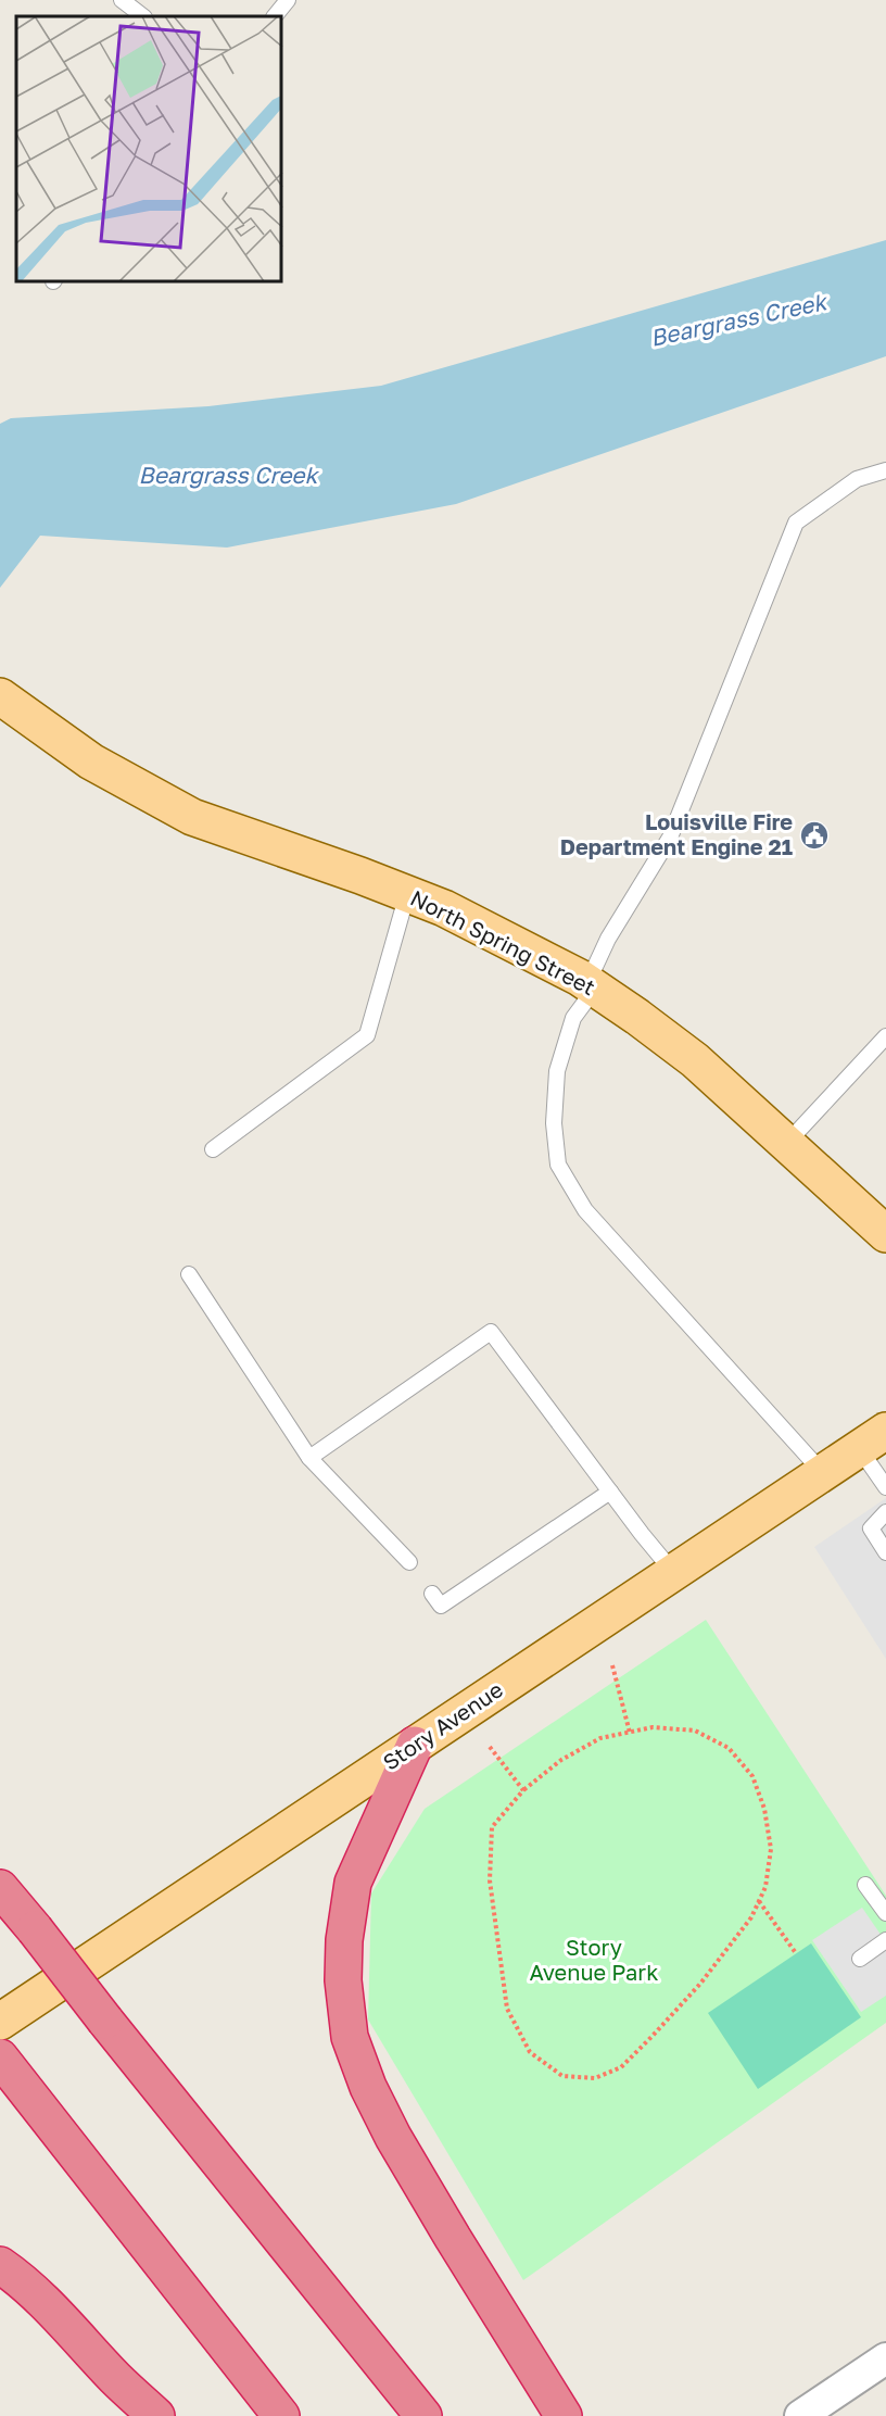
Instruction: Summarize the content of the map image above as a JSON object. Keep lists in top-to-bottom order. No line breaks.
{"streets":{"main road":["North Spring Street","Story Avenue"]},"water":["Beargrass Creek"],"parks":["Story Avenue Park"],"places":{"public building":["Louisville Fire Department Engine 21"]}}
